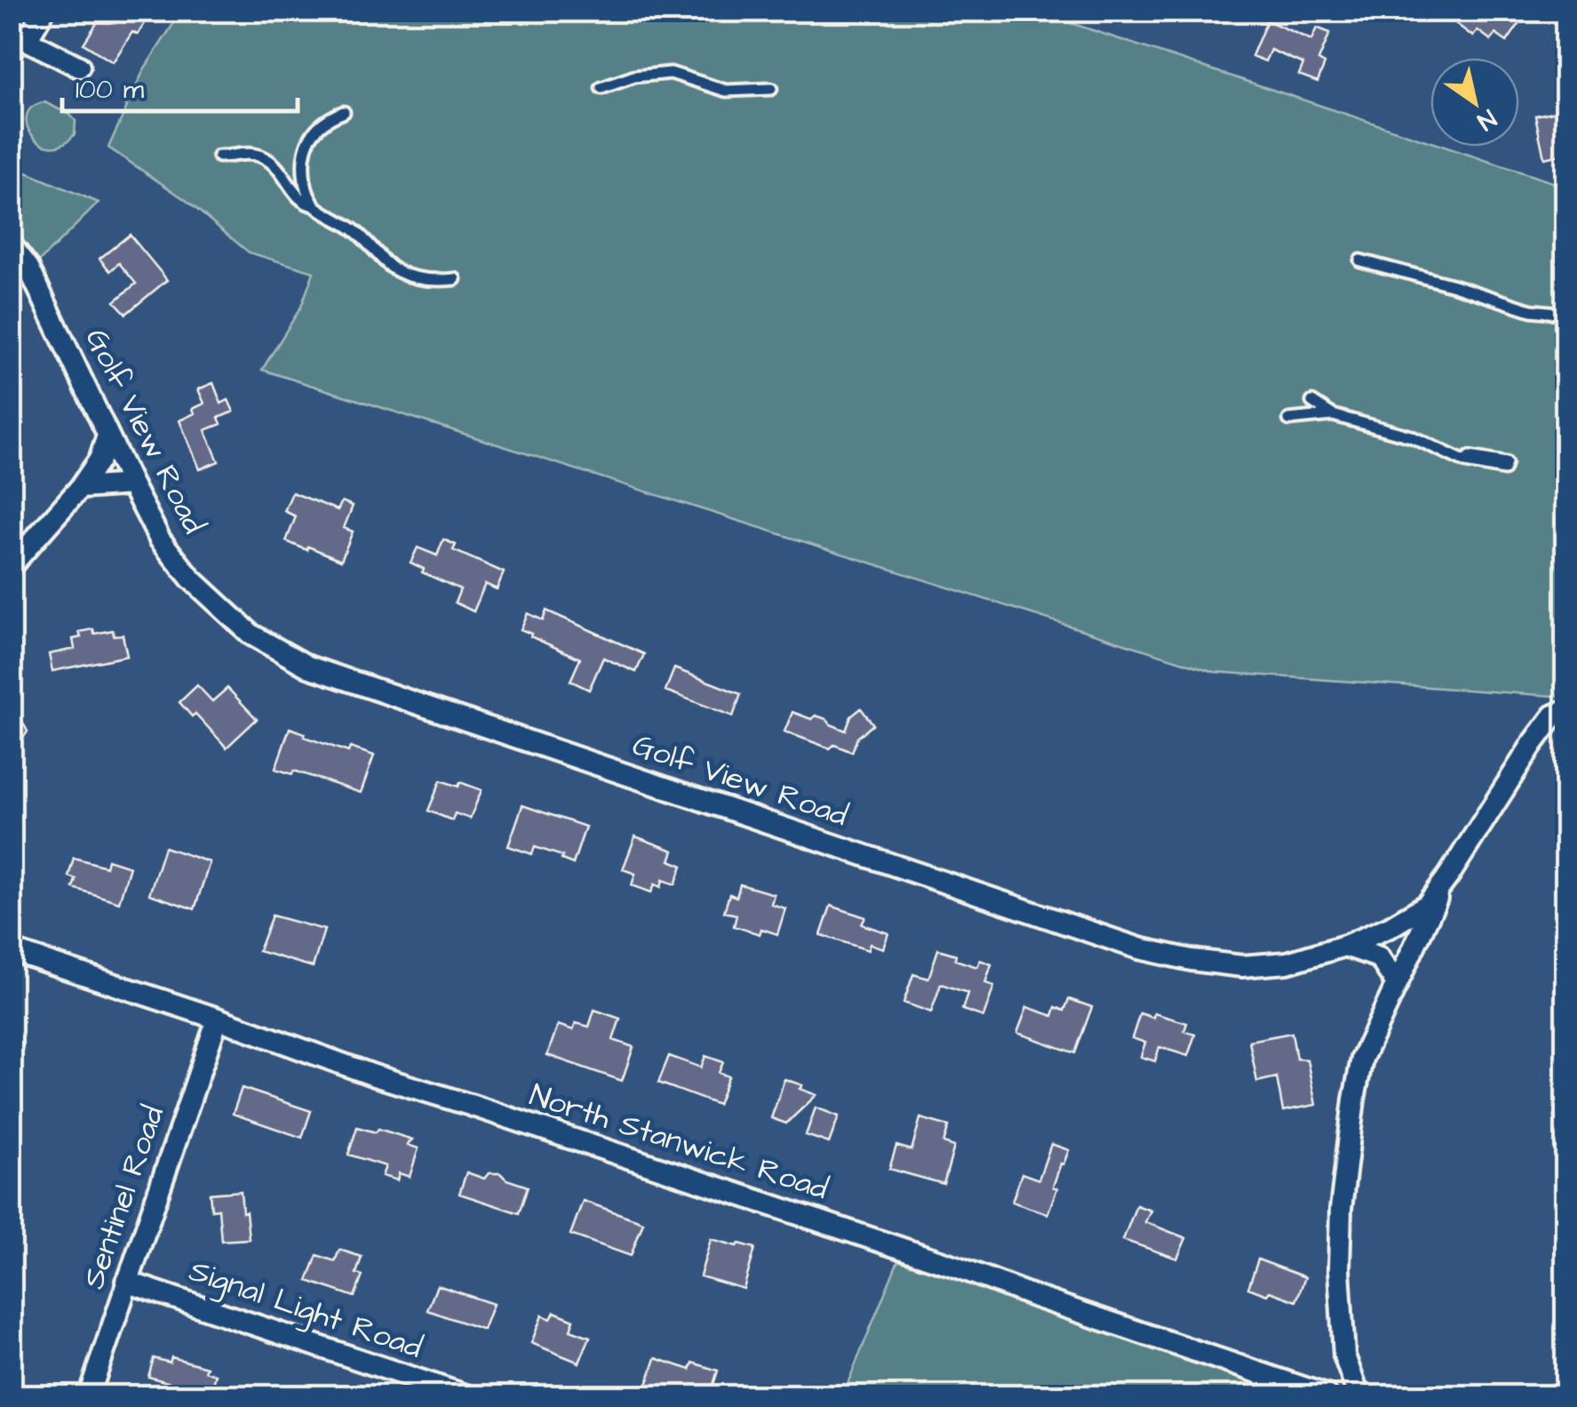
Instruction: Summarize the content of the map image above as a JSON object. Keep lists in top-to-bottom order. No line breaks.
{"streets":{"street":["Golf View Road","North Stanwick Road","Sentinel Road","Signal Light Road"]},"crossings":[["North Stanwick Road","Sentinel Road"],["Sentinel Road","Signal Light Road"]],"scale_bar":"100 m","north":"bottom right"}
